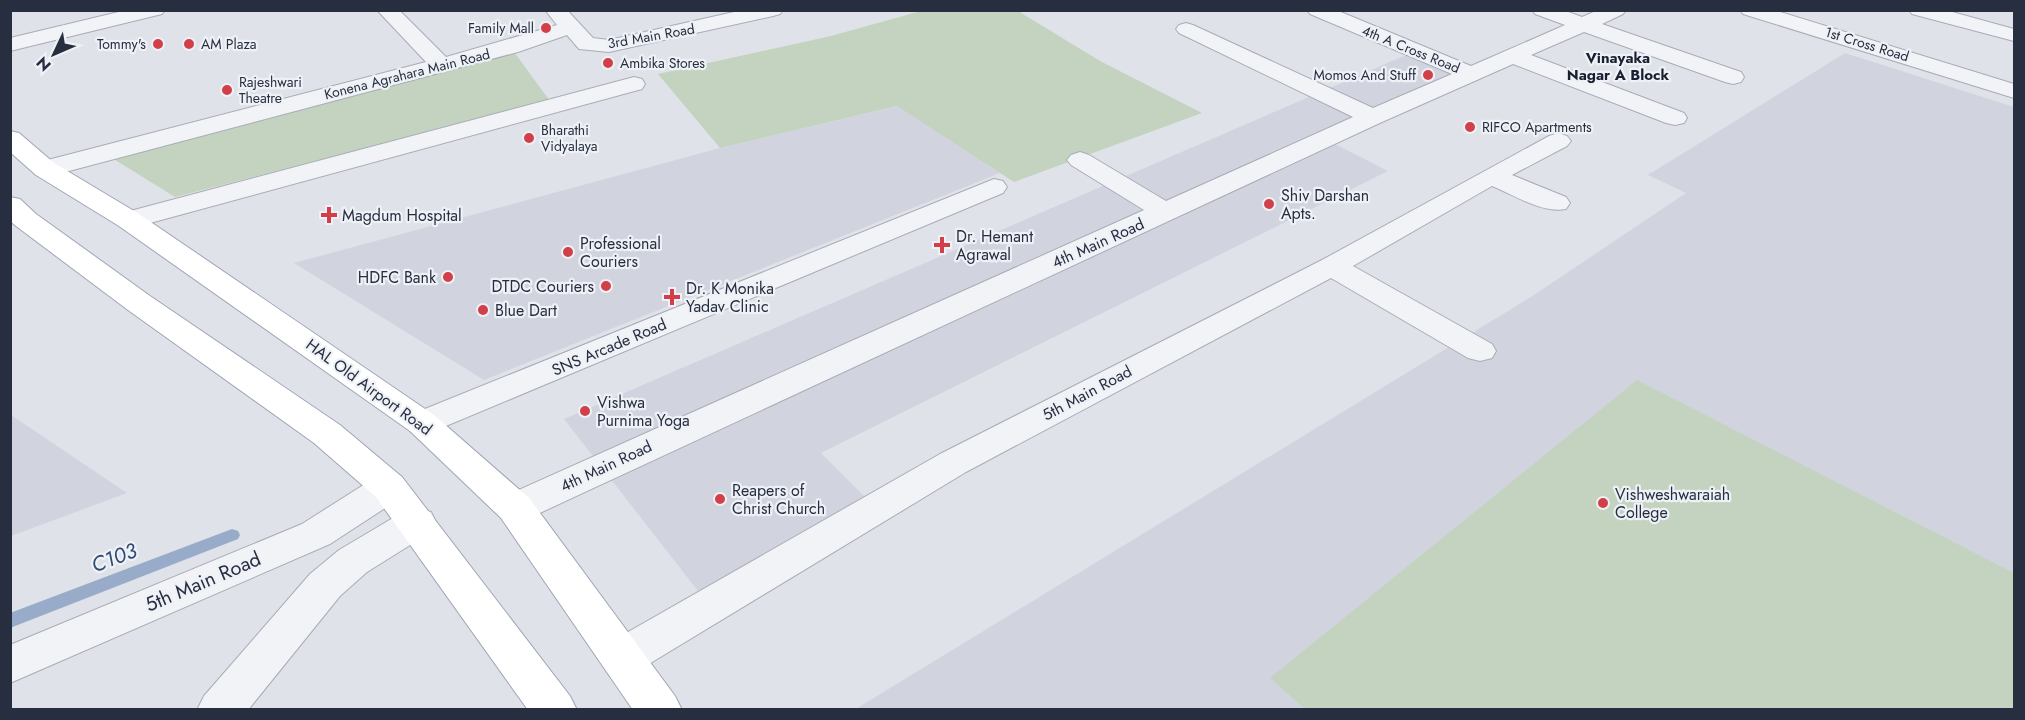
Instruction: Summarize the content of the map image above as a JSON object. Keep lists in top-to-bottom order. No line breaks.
{"streets":{"main road":["HAL Old Airport Road"],"street":["3rd Main Road","1st Cross Road","4th A Cross Road","Konena Agrahara Main Road","4th Main Road","SNS Arcade Road","5th Main Road"]},"crossings":[["3rd Main Road","Konena Agrahara Main Road"],["4th A Cross Road","4th Main Road"],["Konena Agrahara Main Road","HAL Old Airport Road"],["4th Main Road","HAL Old Airport Road"],["SNS Arcade Road","HAL Old Airport Road"],["HAL Old Airport Road","5th Main Road"]],"districts":["Vinayaka Nagar A Block"],"water":["C103"],"places":{"other":["Family Mall","Tommy's","AM Plaza","Ambika Stores","Momos And Stuff","Rajeshwari Theatre","RIFCO Apartments","Bharathi Vidyalaya","Shiv Darshan Apts.","Professional Couriers","HDFC Bank","DTDC Couriers","Blue Dart","Vishwa Purnima Yoga","Reapers of Christ Church","Vishweshwaraiah College"],"health":["Magdum Hospital","Dr. Hemant Agrawal","Dr. K Monika Yadav Clinic"]},"north":"bottom left"}
